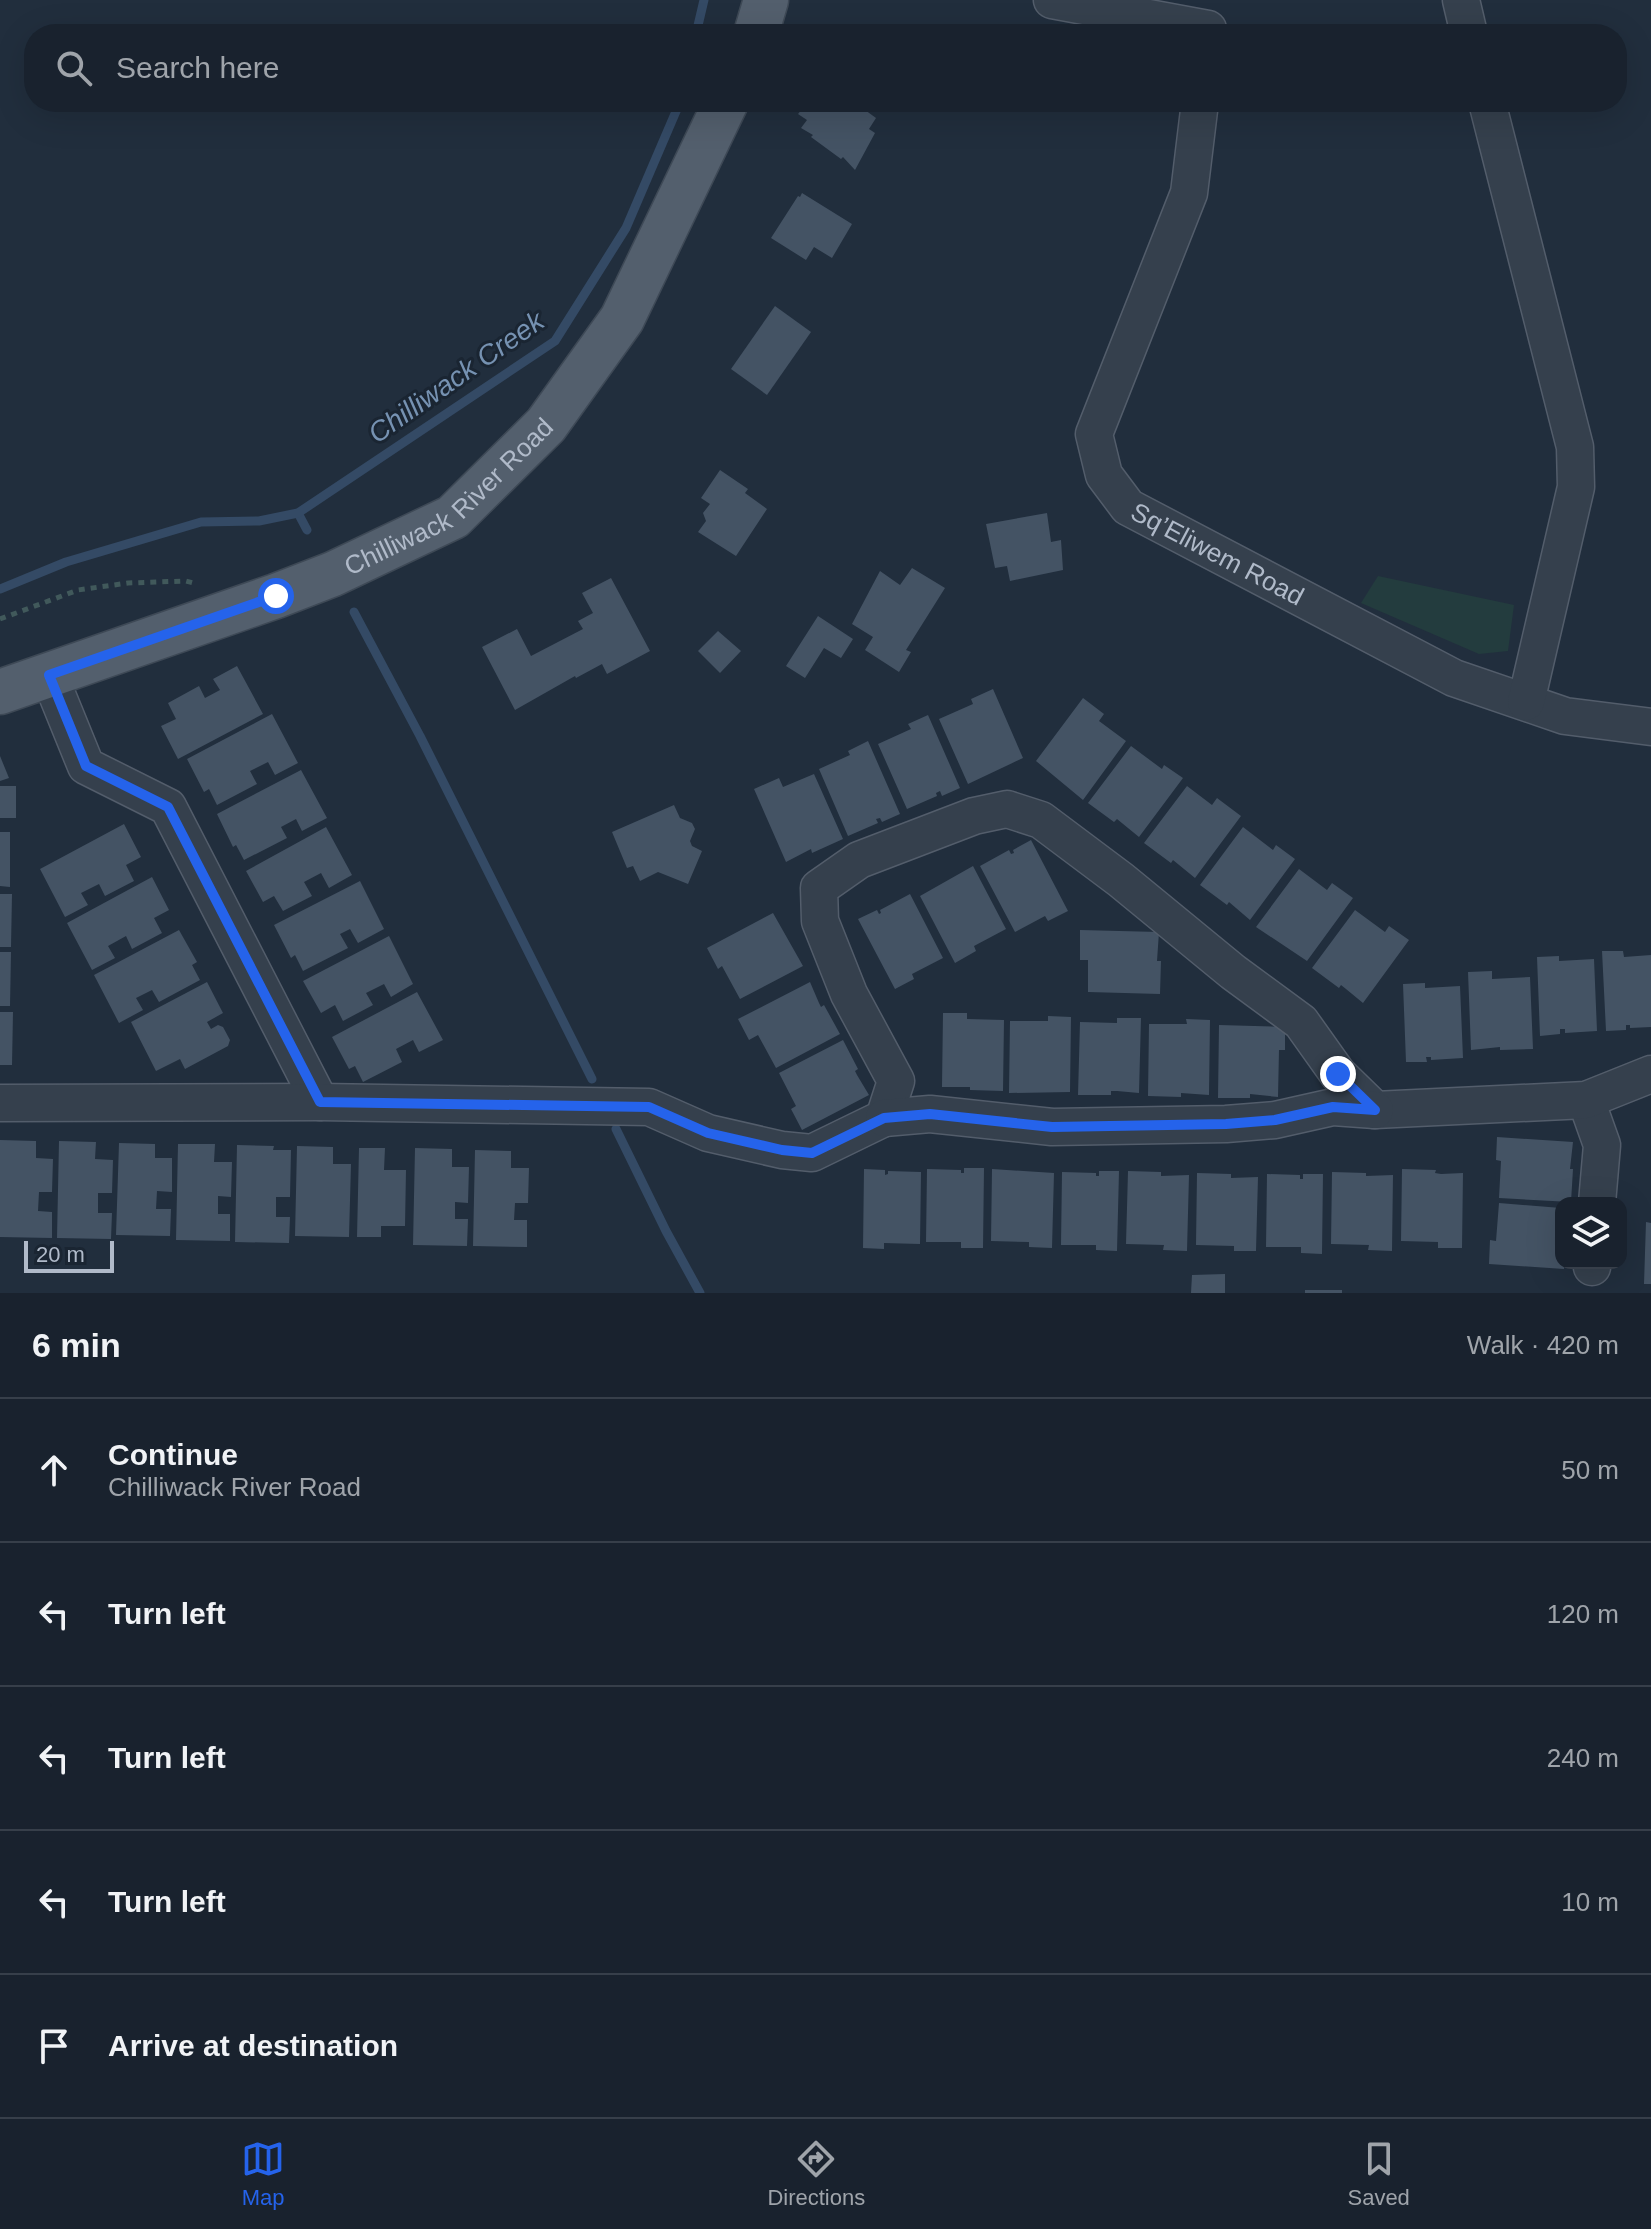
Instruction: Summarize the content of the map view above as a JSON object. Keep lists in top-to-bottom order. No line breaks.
{"streets":{"main road":["Chilliwack River Road"],"street":["Sq’Eliwem Road"]},"water":["Chilliwack Creek"],"scale_bar":"20 m","page":{"search":"Search here","scale":"20 m","heading":["6 min","Walk · 420 m"],"list":[["Continue","Chilliwack River Road","50 m"],["Turn left","120 m"],["Turn left","240 m"],["Turn left","10 m"],"Arrive at destination"],"nav":["Map","Directions","Saved"]}}
